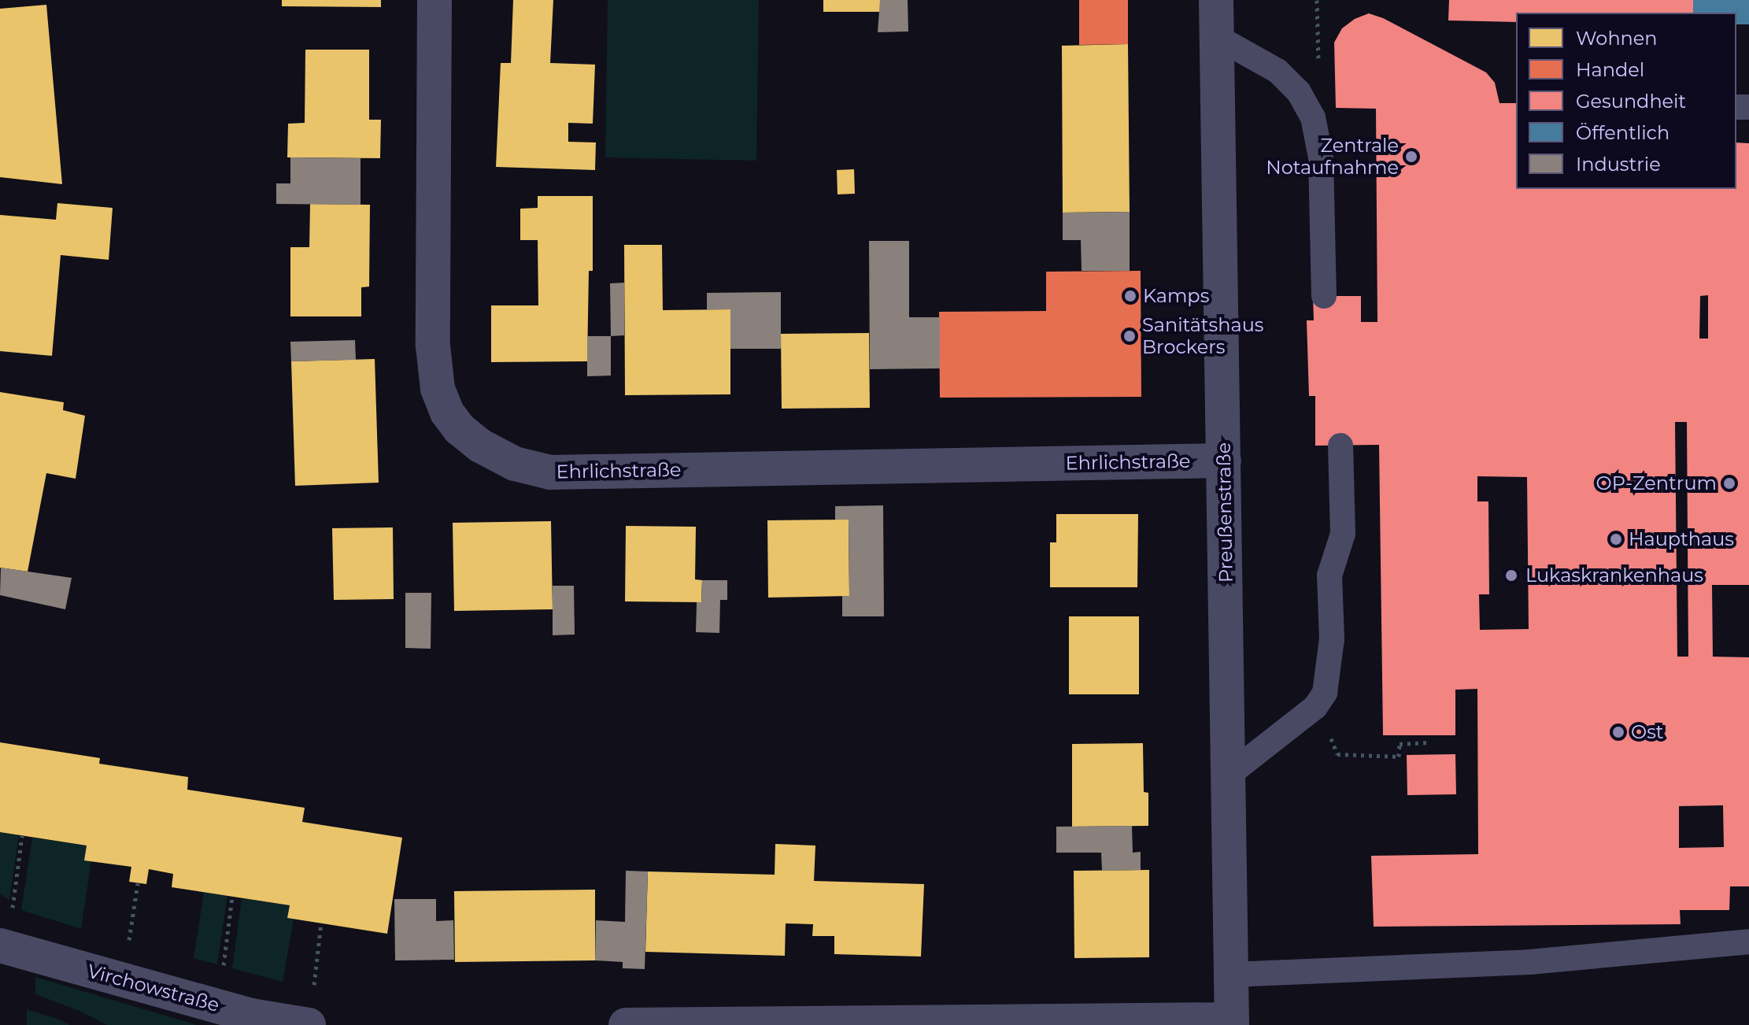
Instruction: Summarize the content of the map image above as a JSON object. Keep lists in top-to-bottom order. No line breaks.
{"streets":{"street":["Ehrlichstraße","Preußenstraße","Virchowstraße"]},"crossings":[["Ehrlichstraße","Preußenstraße"]],"places":["Zentrale Notaufnahme","Kamps","Sanitätshaus Brockers","OP-Zentrum","Haupthaus","Lukaskrankenhaus","Ost"],"legend":["Wohnen","Handel","Gesundheit","Öffentlich","Industrie"]}
